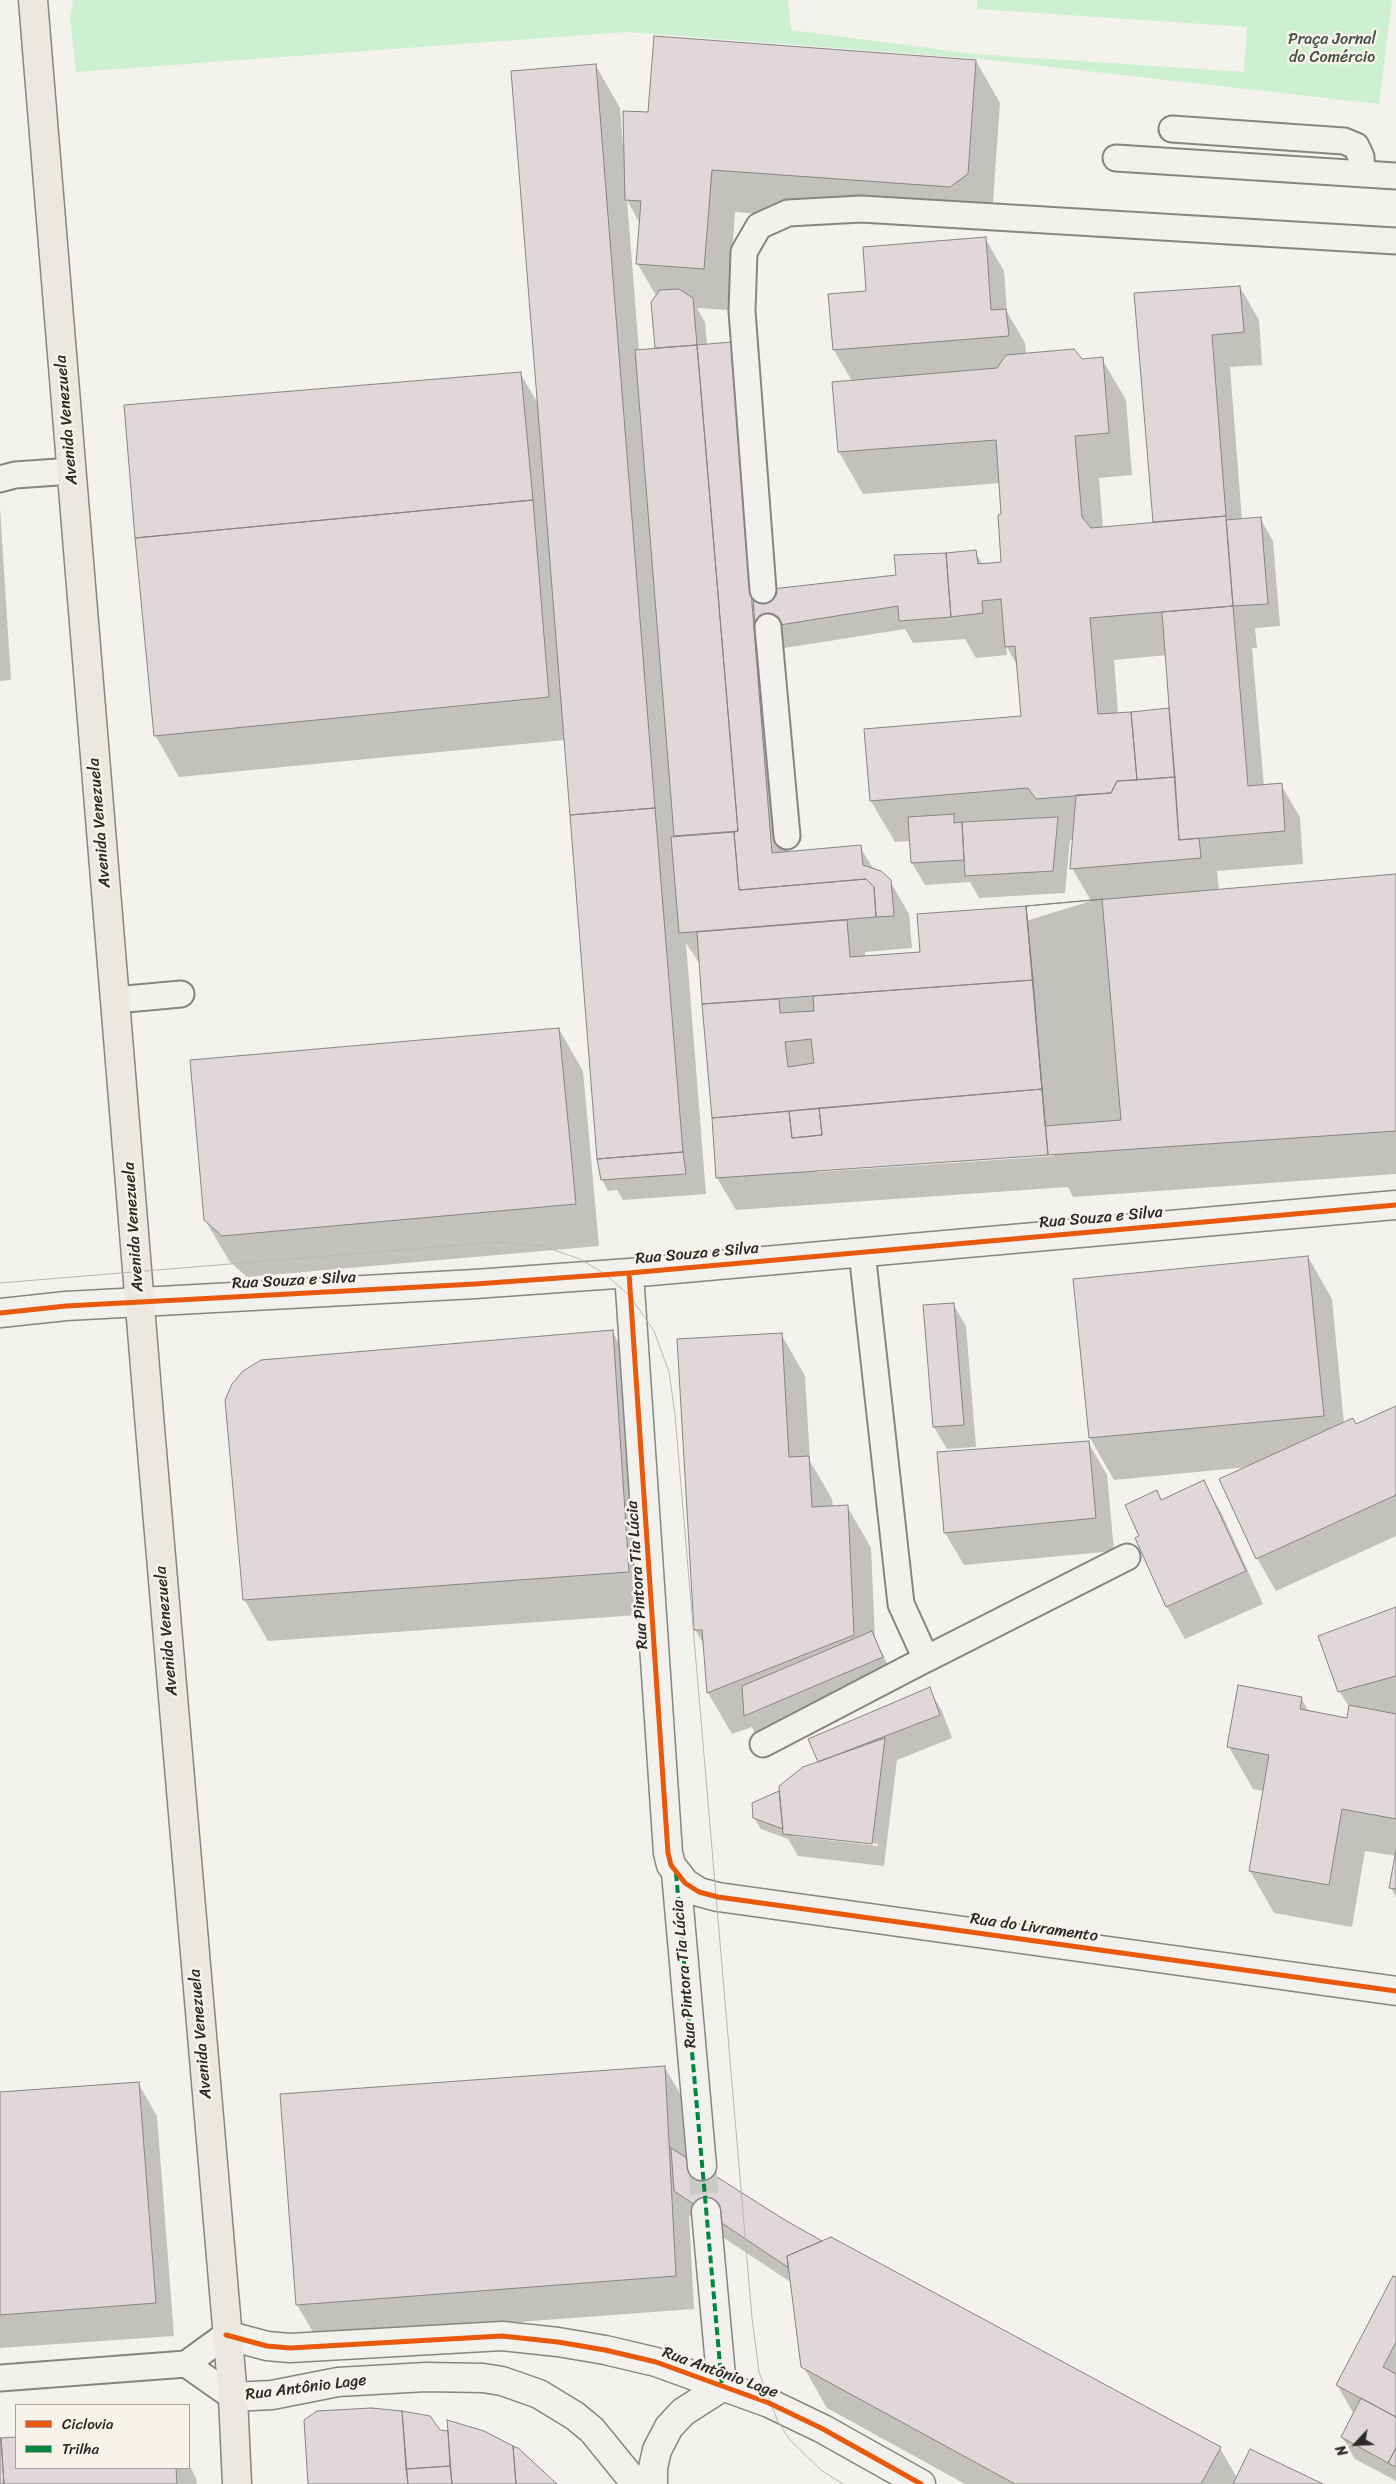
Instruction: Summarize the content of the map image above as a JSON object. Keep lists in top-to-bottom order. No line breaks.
{"streets":{"main road":["Avenida Venezuela"],"street":["Rua Souza e Silva","Rua Pintora Tia Lúcia","Rua do Livramento","Rua Antônio Lage"]},"crossings":[["Avenida Venezuela","Rua Souza e Silva"],["Avenida Venezuela","Rua Antônio Lage"],["Rua Souza e Silva","Rua Pintora Tia Lúcia"],["Rua Pintora Tia Lúcia","Rua do Livramento"]],"parks":["Praça Jornal do Comércio"],"legend":["Ciclovia","Trilha"],"north":"bottom left"}
